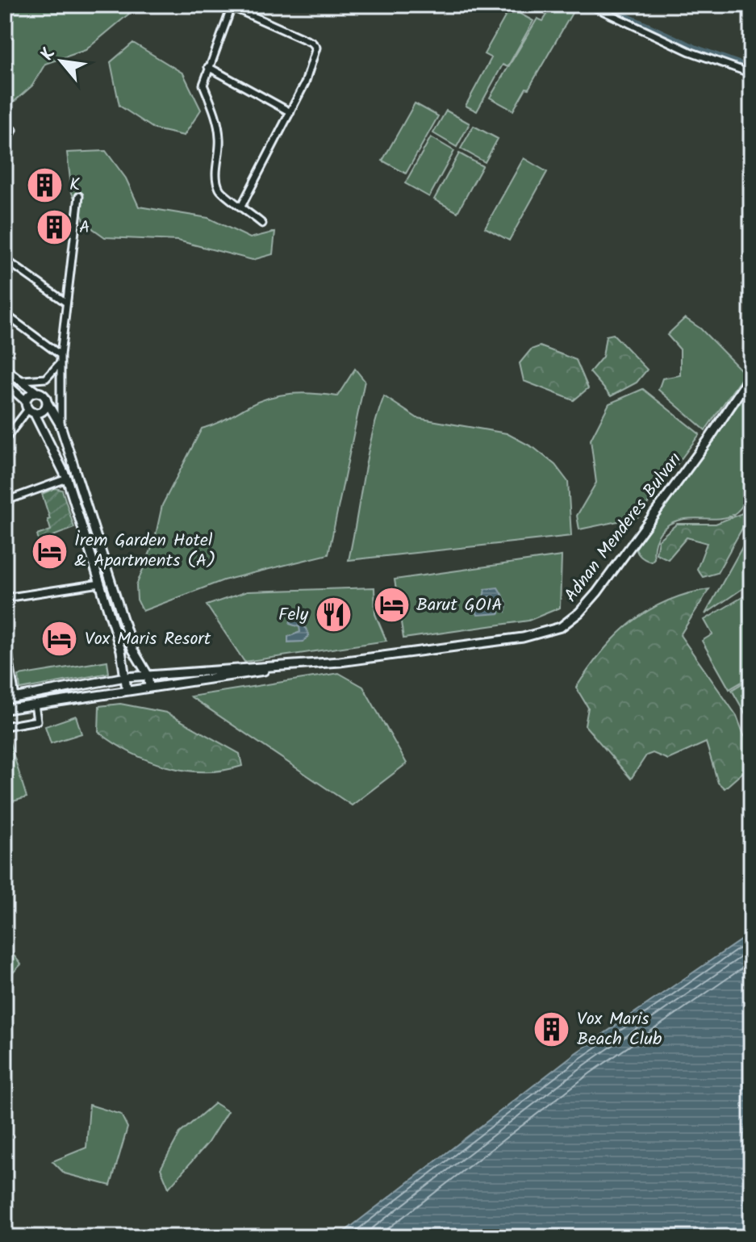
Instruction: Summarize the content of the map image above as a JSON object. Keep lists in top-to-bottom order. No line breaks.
{"streets":{"main road":["Adnan Menderes Bulvarı"]},"places":{"building":["K","A","Vox Maris Beach Club"],"hotel":["İrem Garden Hotel & Apartments (A)","Barut GOIA","Vox Maris Resort"],"restaurant":["Fely"]},"north":"top left"}
